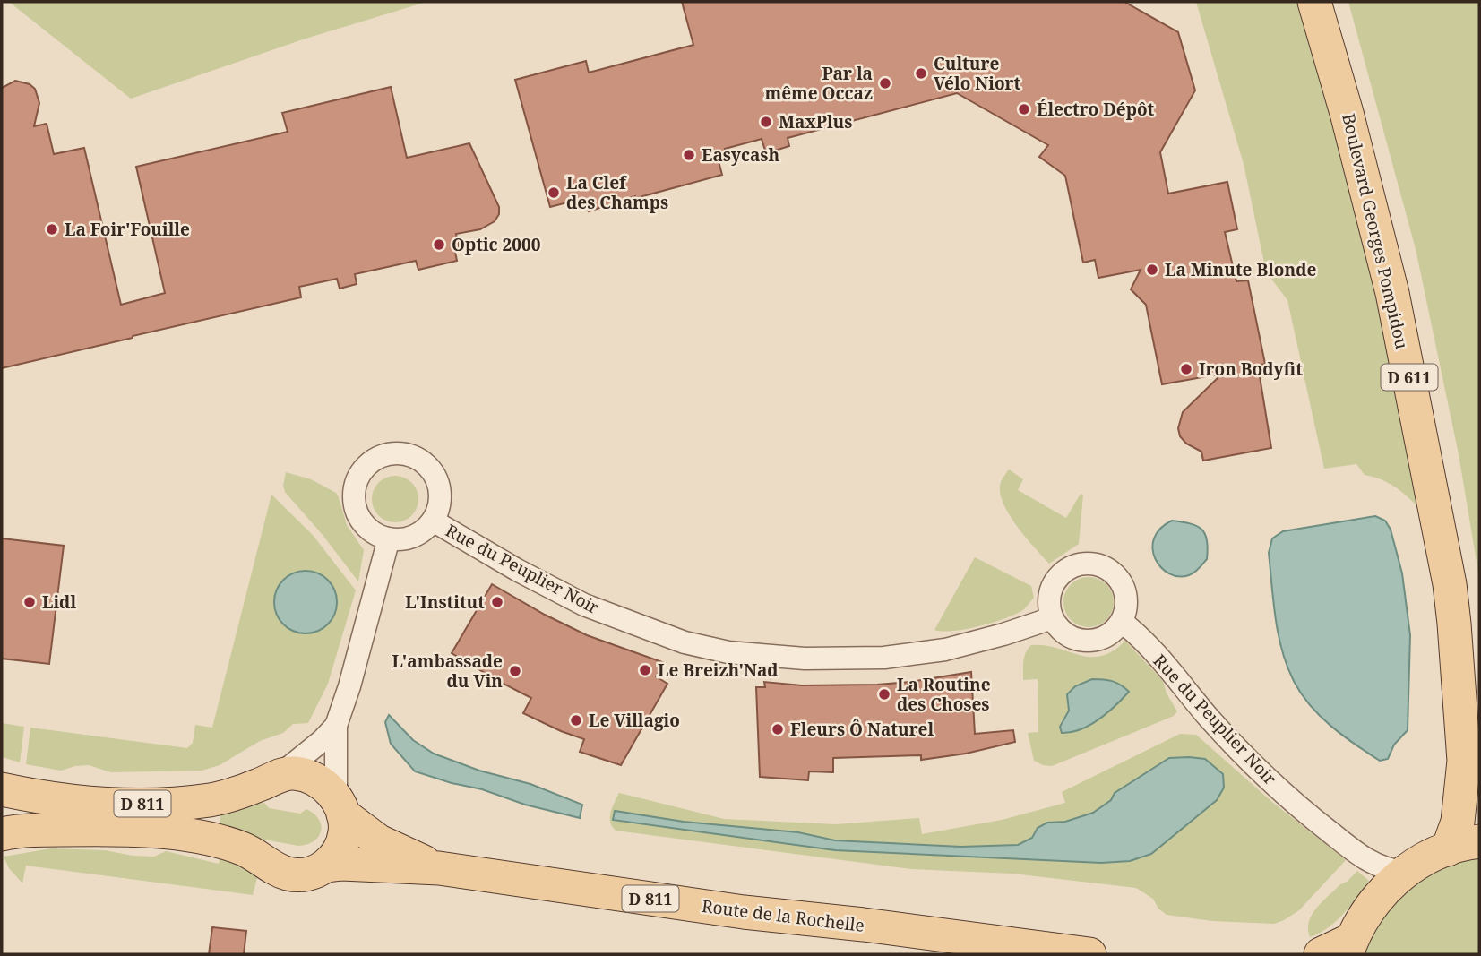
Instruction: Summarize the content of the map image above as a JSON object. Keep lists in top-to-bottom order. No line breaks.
{"streets":{"main road":["Boulevard Georges Pompidou","D 611","D 811","Route de la Rochelle"],"street":["Rue du Peuplier Noir"]},"places":["Culture Vélo Niort","Par la même Occaz","Électro Dépôt","MaxPlus","Easycash","La Clef des Champs","La Foir'Fouille","Optic 2000","La Minute Blonde","Iron Bodyfit","Lidl","L'Institut","Le Breizh'Nad","L'ambassade du Vin","La Routine des Choses","Le Villagio","Fleurs Ô Naturel"]}
